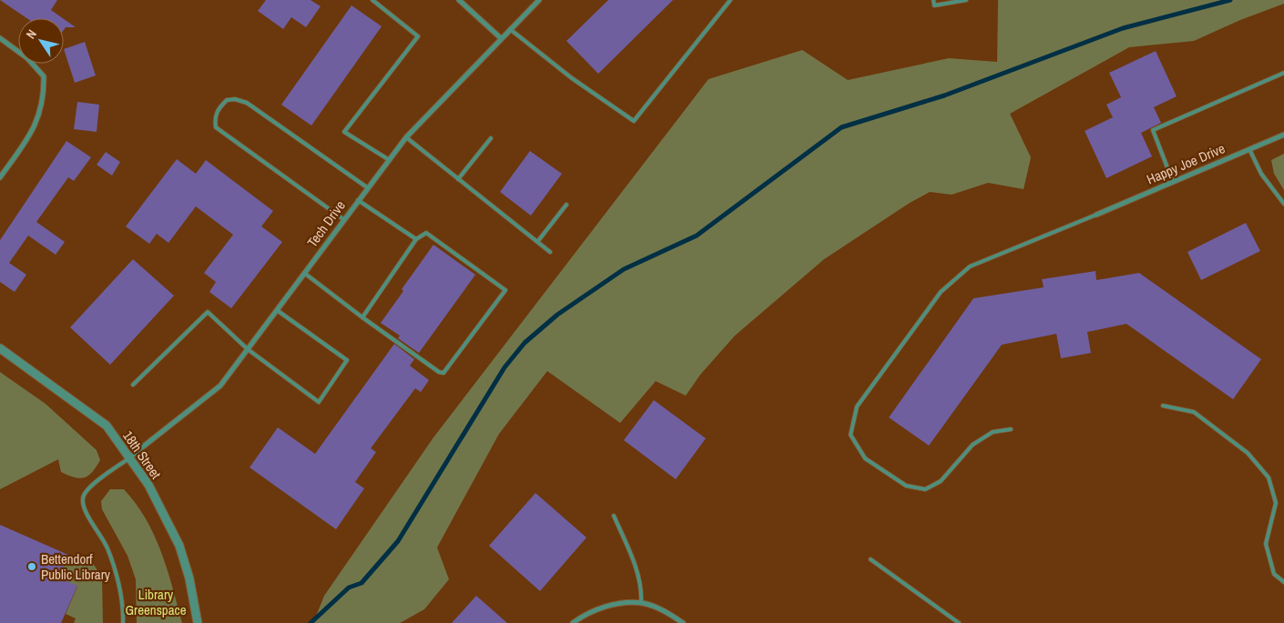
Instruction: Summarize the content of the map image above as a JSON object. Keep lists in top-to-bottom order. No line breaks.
{"streets":{"street":["Happy Joe Drive","Tech Drive","18th Street"]},"crossings":[["Tech Drive","18th Street"]],"parks":["Library Greenspace"],"places":["Bettendorf Public Library"],"north":"top left"}
